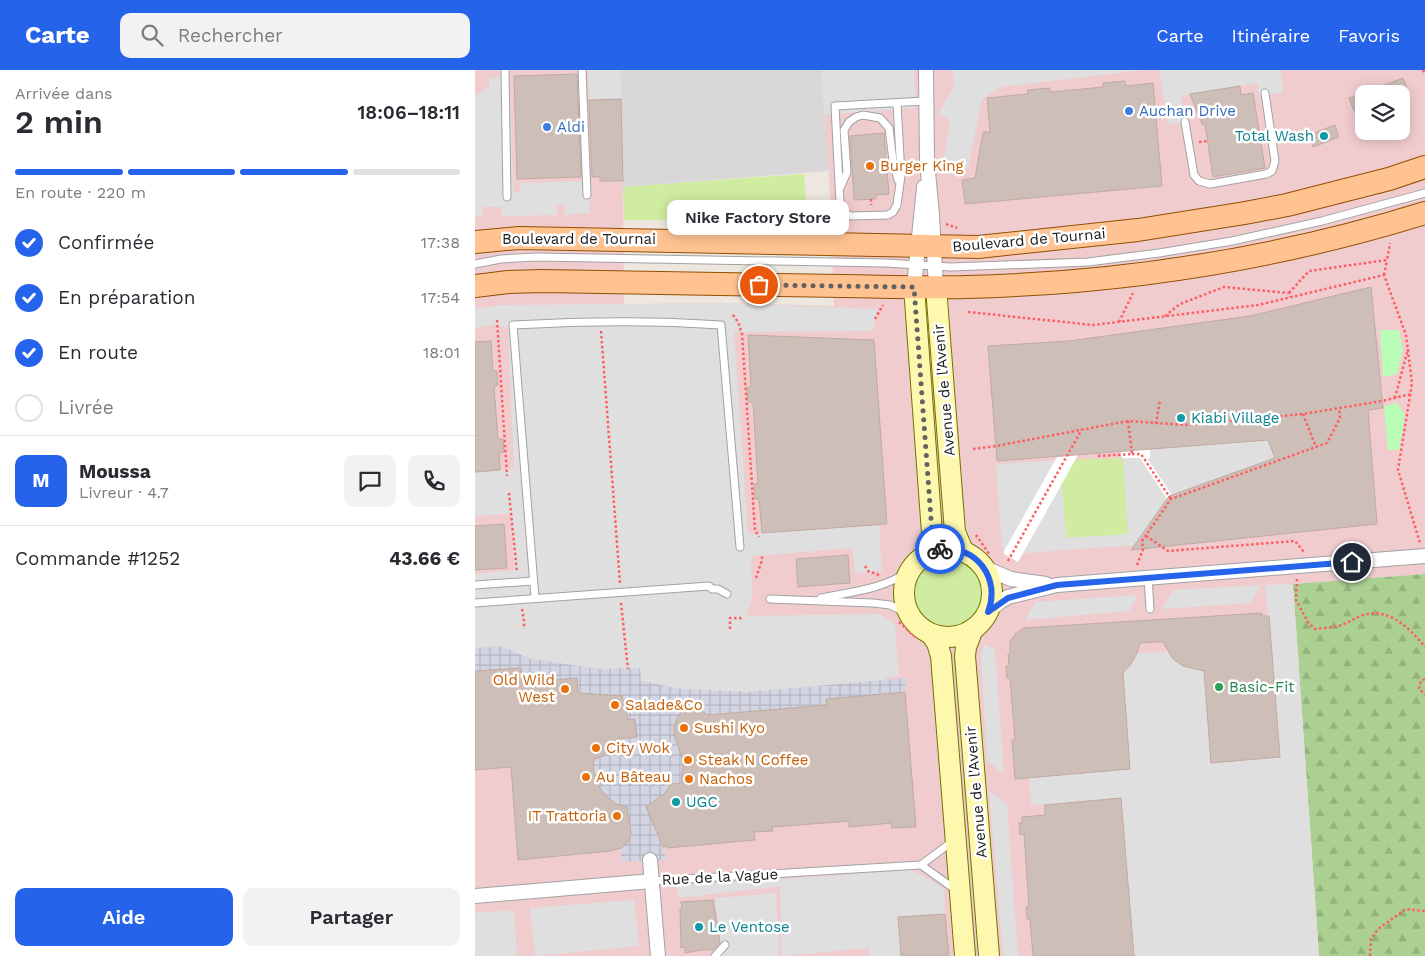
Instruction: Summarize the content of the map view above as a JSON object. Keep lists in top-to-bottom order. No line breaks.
{"streets":{"main road":["Boulevard de Tournai","Avenue de l'Avenir"],"street":["Rue de la Vague"]},"crossings":[["Boulevard de Tournai","Avenue de l'Avenir"]],"places":["Auchan Drive","Aldi","Total Wash","Burger King","Nike Factory Store","Kiabi Village","Basic-Fit","Old Wild West","Salade&Co","Sushi Kyo","City Wok","Steak N Coffee","Au Bâteau","Nachos","UGC","IT Trattoria","Le Ventose"],"page":{"header":"Carte","search":"Rechercher","nav":["Carte","Itinéraire","Favoris"],"heading":["2 min","Arrivée dans","18:06–18:11"],"panel":["Moussa","Livreur · 4.7","Commande #1252","43.66 €"],"bar":"En route · 220 m","bubble":"Nike Factory Store","list":[["Confirmée","17:38"],["En préparation","17:54"],["En route","18:01"],"Livrée"],"round":"M","buttons":["Aide","Partager"]}}
